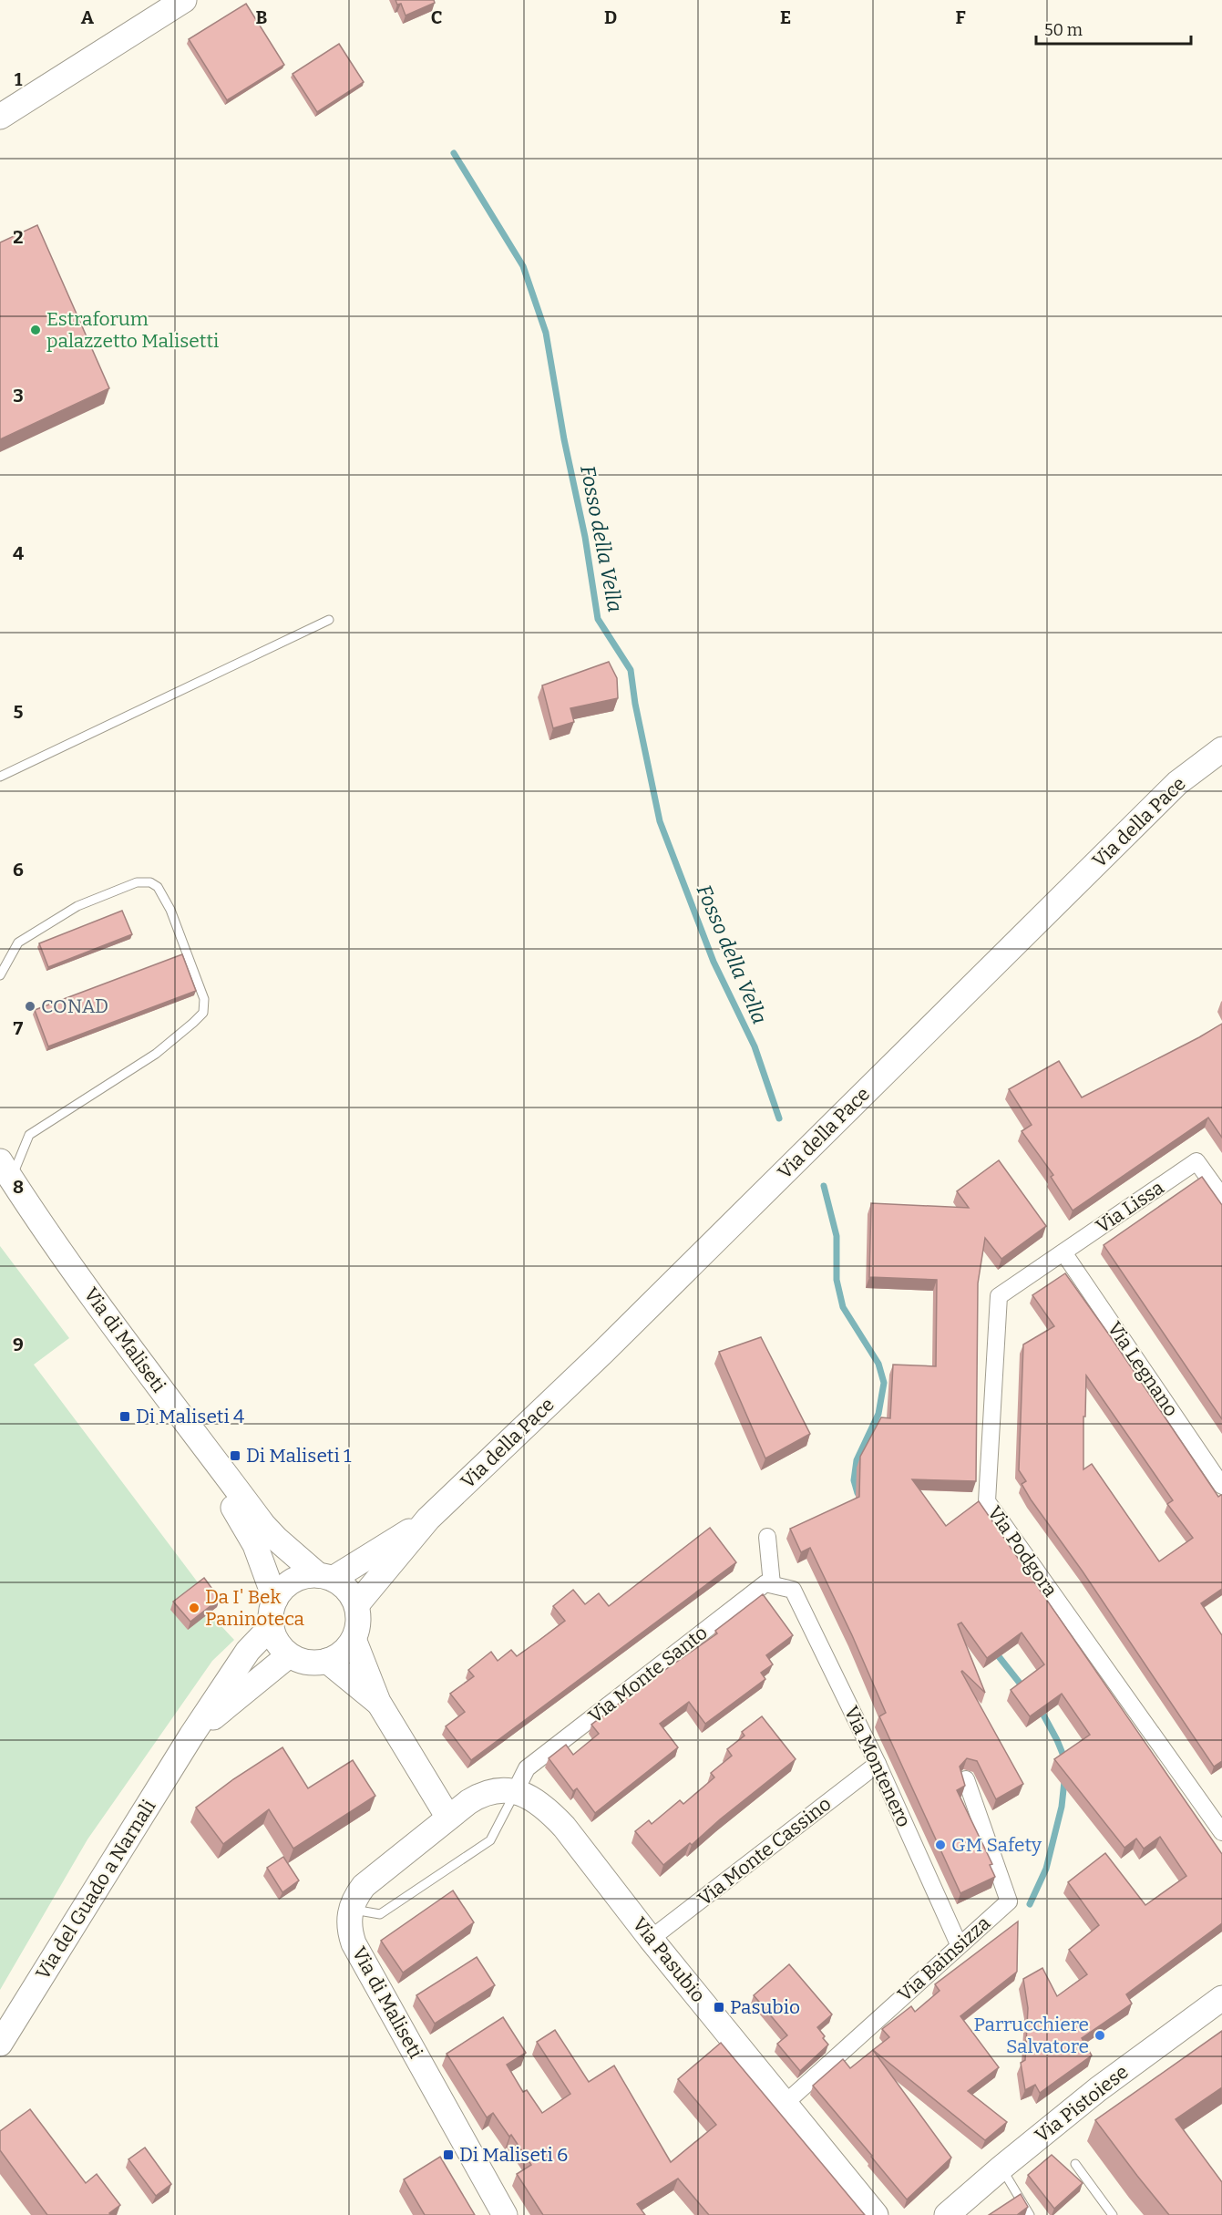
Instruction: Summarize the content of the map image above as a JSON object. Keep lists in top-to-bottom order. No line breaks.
{"streets":{"street":["Via della Pace","Via Lissa","Via di Maliseti","Via Legnano","Via Podgora","Via Monte Santo","Via Montenero","Via Monte Cassino","Via del Guado a Narnali","Via Bainsizza","Via Pasubio","Via Pistoiese"]},"crossings":[["Via Lissa","Via Legnano"],["Via Lissa","Via Podgora"],["Via di Maliseti","Via Monte Santo"],["Via di Maliseti","Via del Guado a Narnali"],["Via di Maliseti","Via Pasubio"],["Via Legnano","Via Podgora"],["Via Monte Santo","Via Montenero"],["Via Monte Santo","Via Pasubio"],["Via Montenero","Via Monte Cassino"],["Via Montenero","Via Bainsizza"],["Via Monte Cassino","Via Pasubio"],["Via Bainsizza","Via Pasubio"]],"water":["Fosso della Vella"],"places":{"other":["Estraforum palazzetto Malisetti","CONAD","Da I' Bek Paninoteca","GM Safety","Parrucchiere Salvatore"],"transit":["Di Maliseti 4","Di Maliseti 1","Pasubio","Di Maliseti 6"]},"scale_bar":"50 m","grid":{"columns":["A","B","C","D","E","F"],"rows":["1","2","3","4","5","6","7","8","9"]}}
